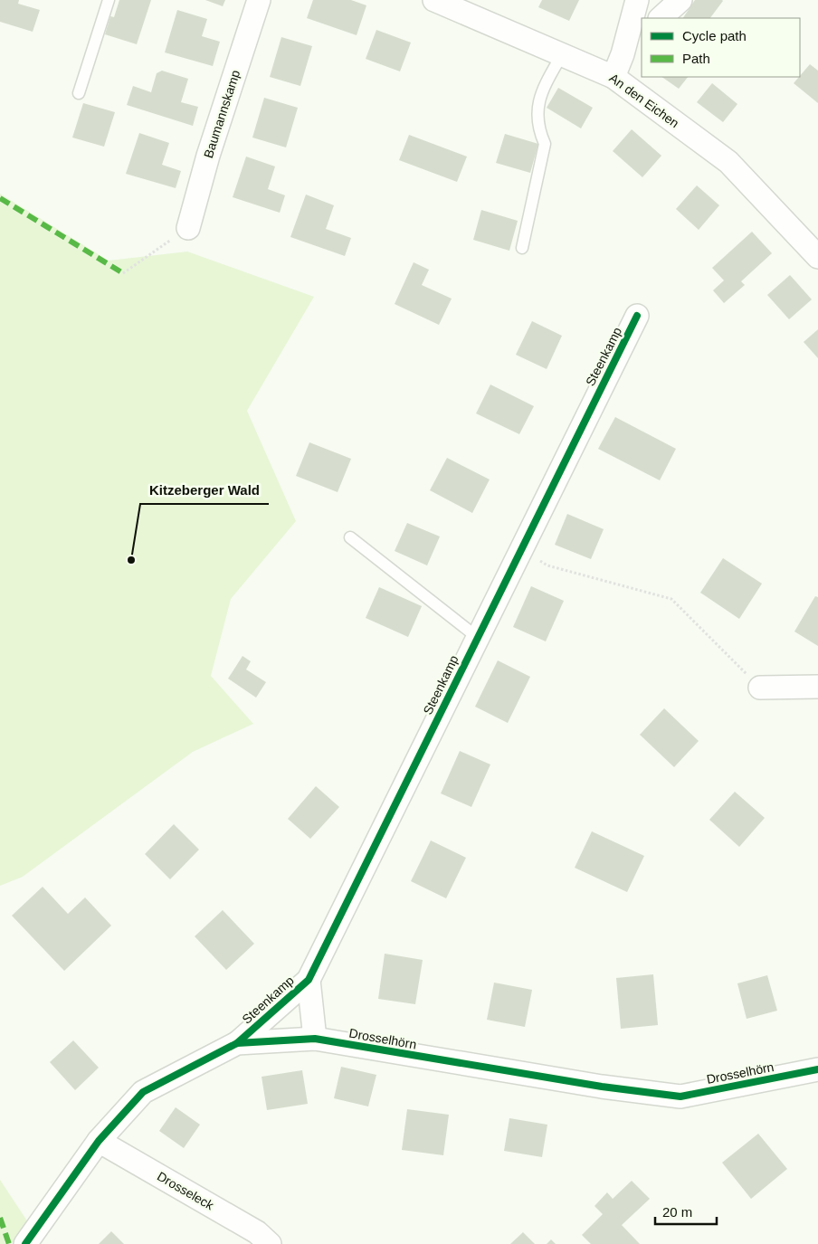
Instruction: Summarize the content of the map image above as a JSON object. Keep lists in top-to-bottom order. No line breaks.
{"streets":{"street":["An den Eichen","Baumannskamp","Steenkamp","Drosselhörn","Drosseleck"]},"crossings":[["Steenkamp","Drosselhörn"],["Drosselhörn","Drosseleck"]],"places":["Kitzeberger Wald"],"legend":["Cycle path","Path"],"scale_bar":"20 m"}
